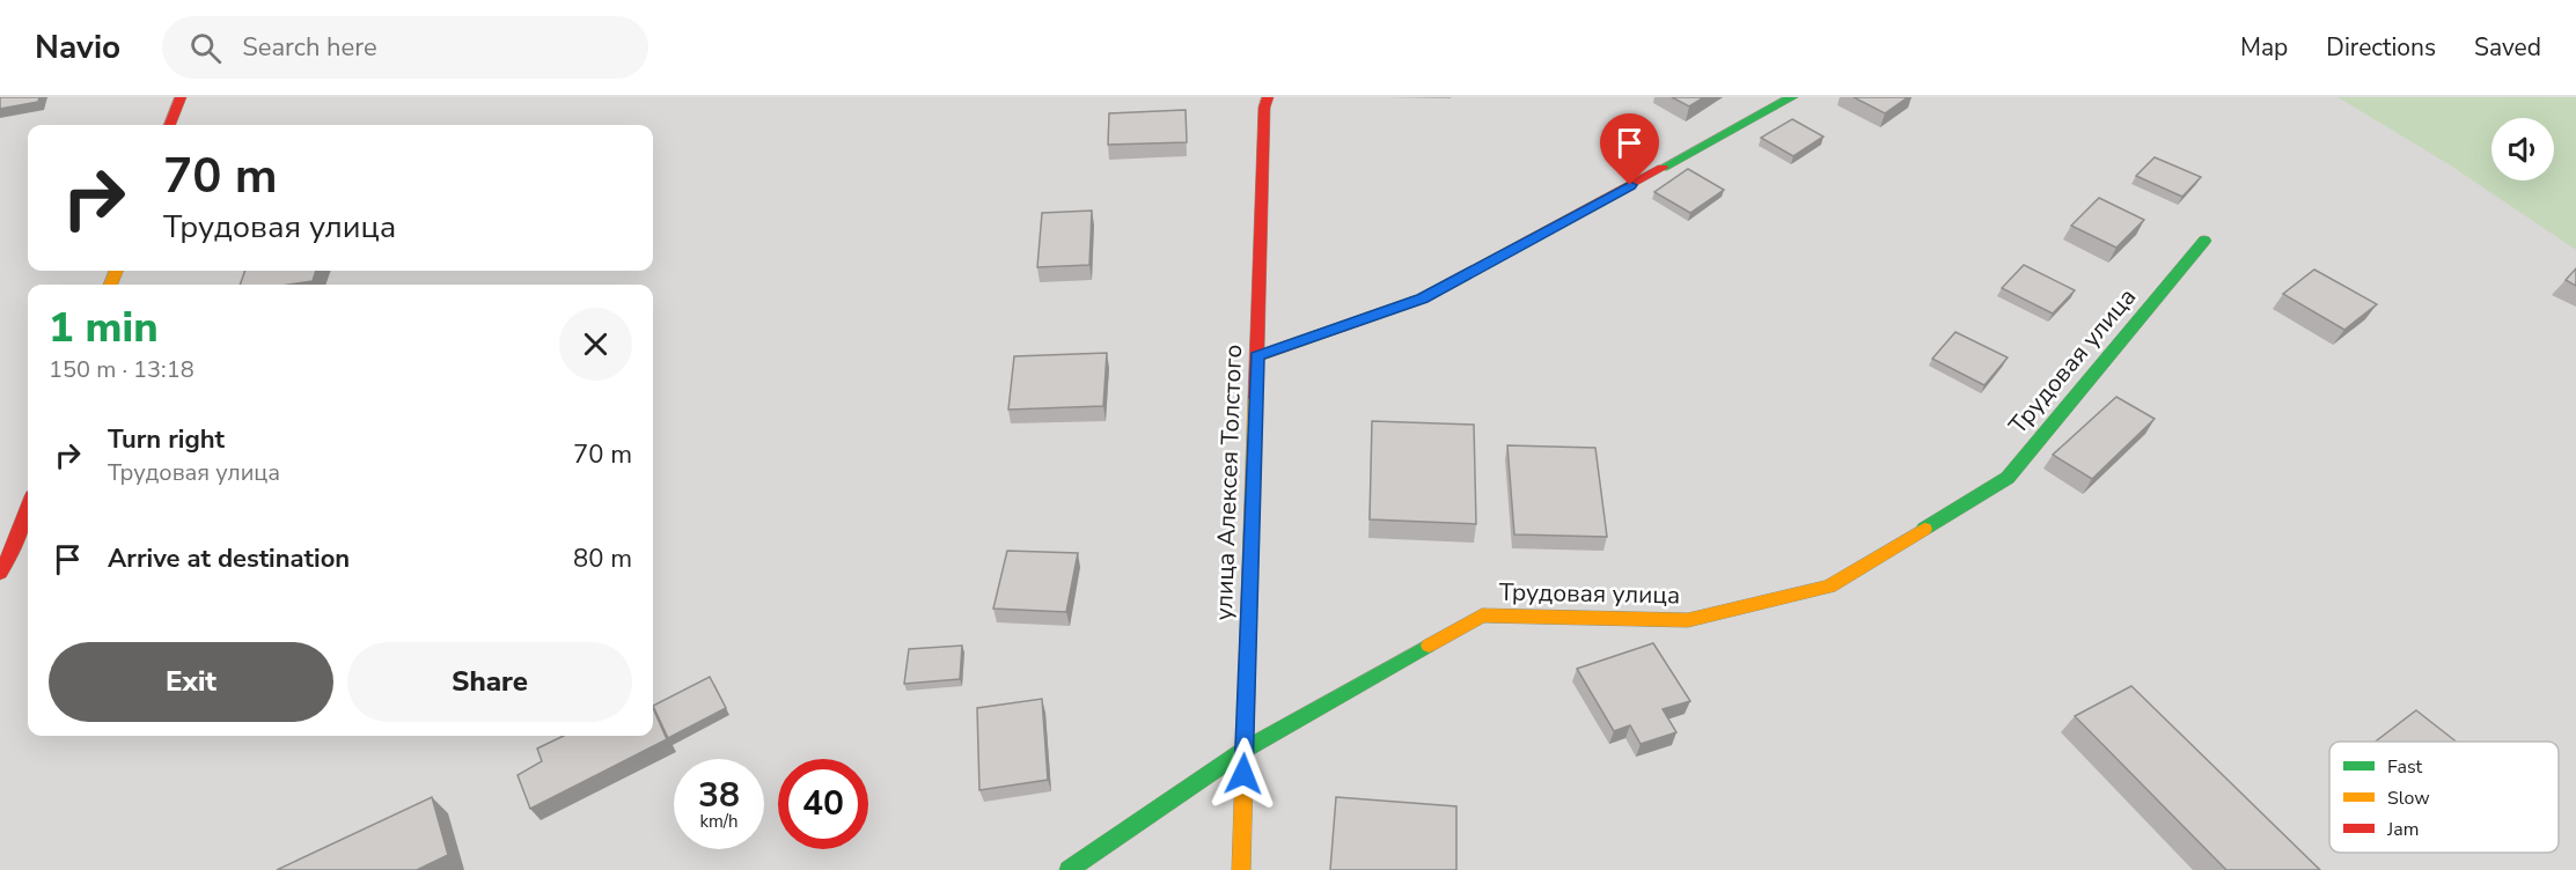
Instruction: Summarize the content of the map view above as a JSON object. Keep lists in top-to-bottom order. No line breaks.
{"streets":{"street":["Трудовая улица","улица Алексея Толстого"]},"crossings":[["Трудовая улица","улица Алексея Толстого"]],"legend":["Fast","Slow","Jam"],"page":{"header":"Navio","search":"Search here","nav":["Map","Directions","Saved"],"turn":["70 m","Трудовая улица"],"heading":["1 min","150 m · 13:18"],"list":[{"name":"Turn right","note":"Трудовая улица","value":"70 m"},{"name":"Arrive at destination","value":"80 m"}],"buttons":["Exit","Share"],"speed":"38 km/h","limit":"40"}}
